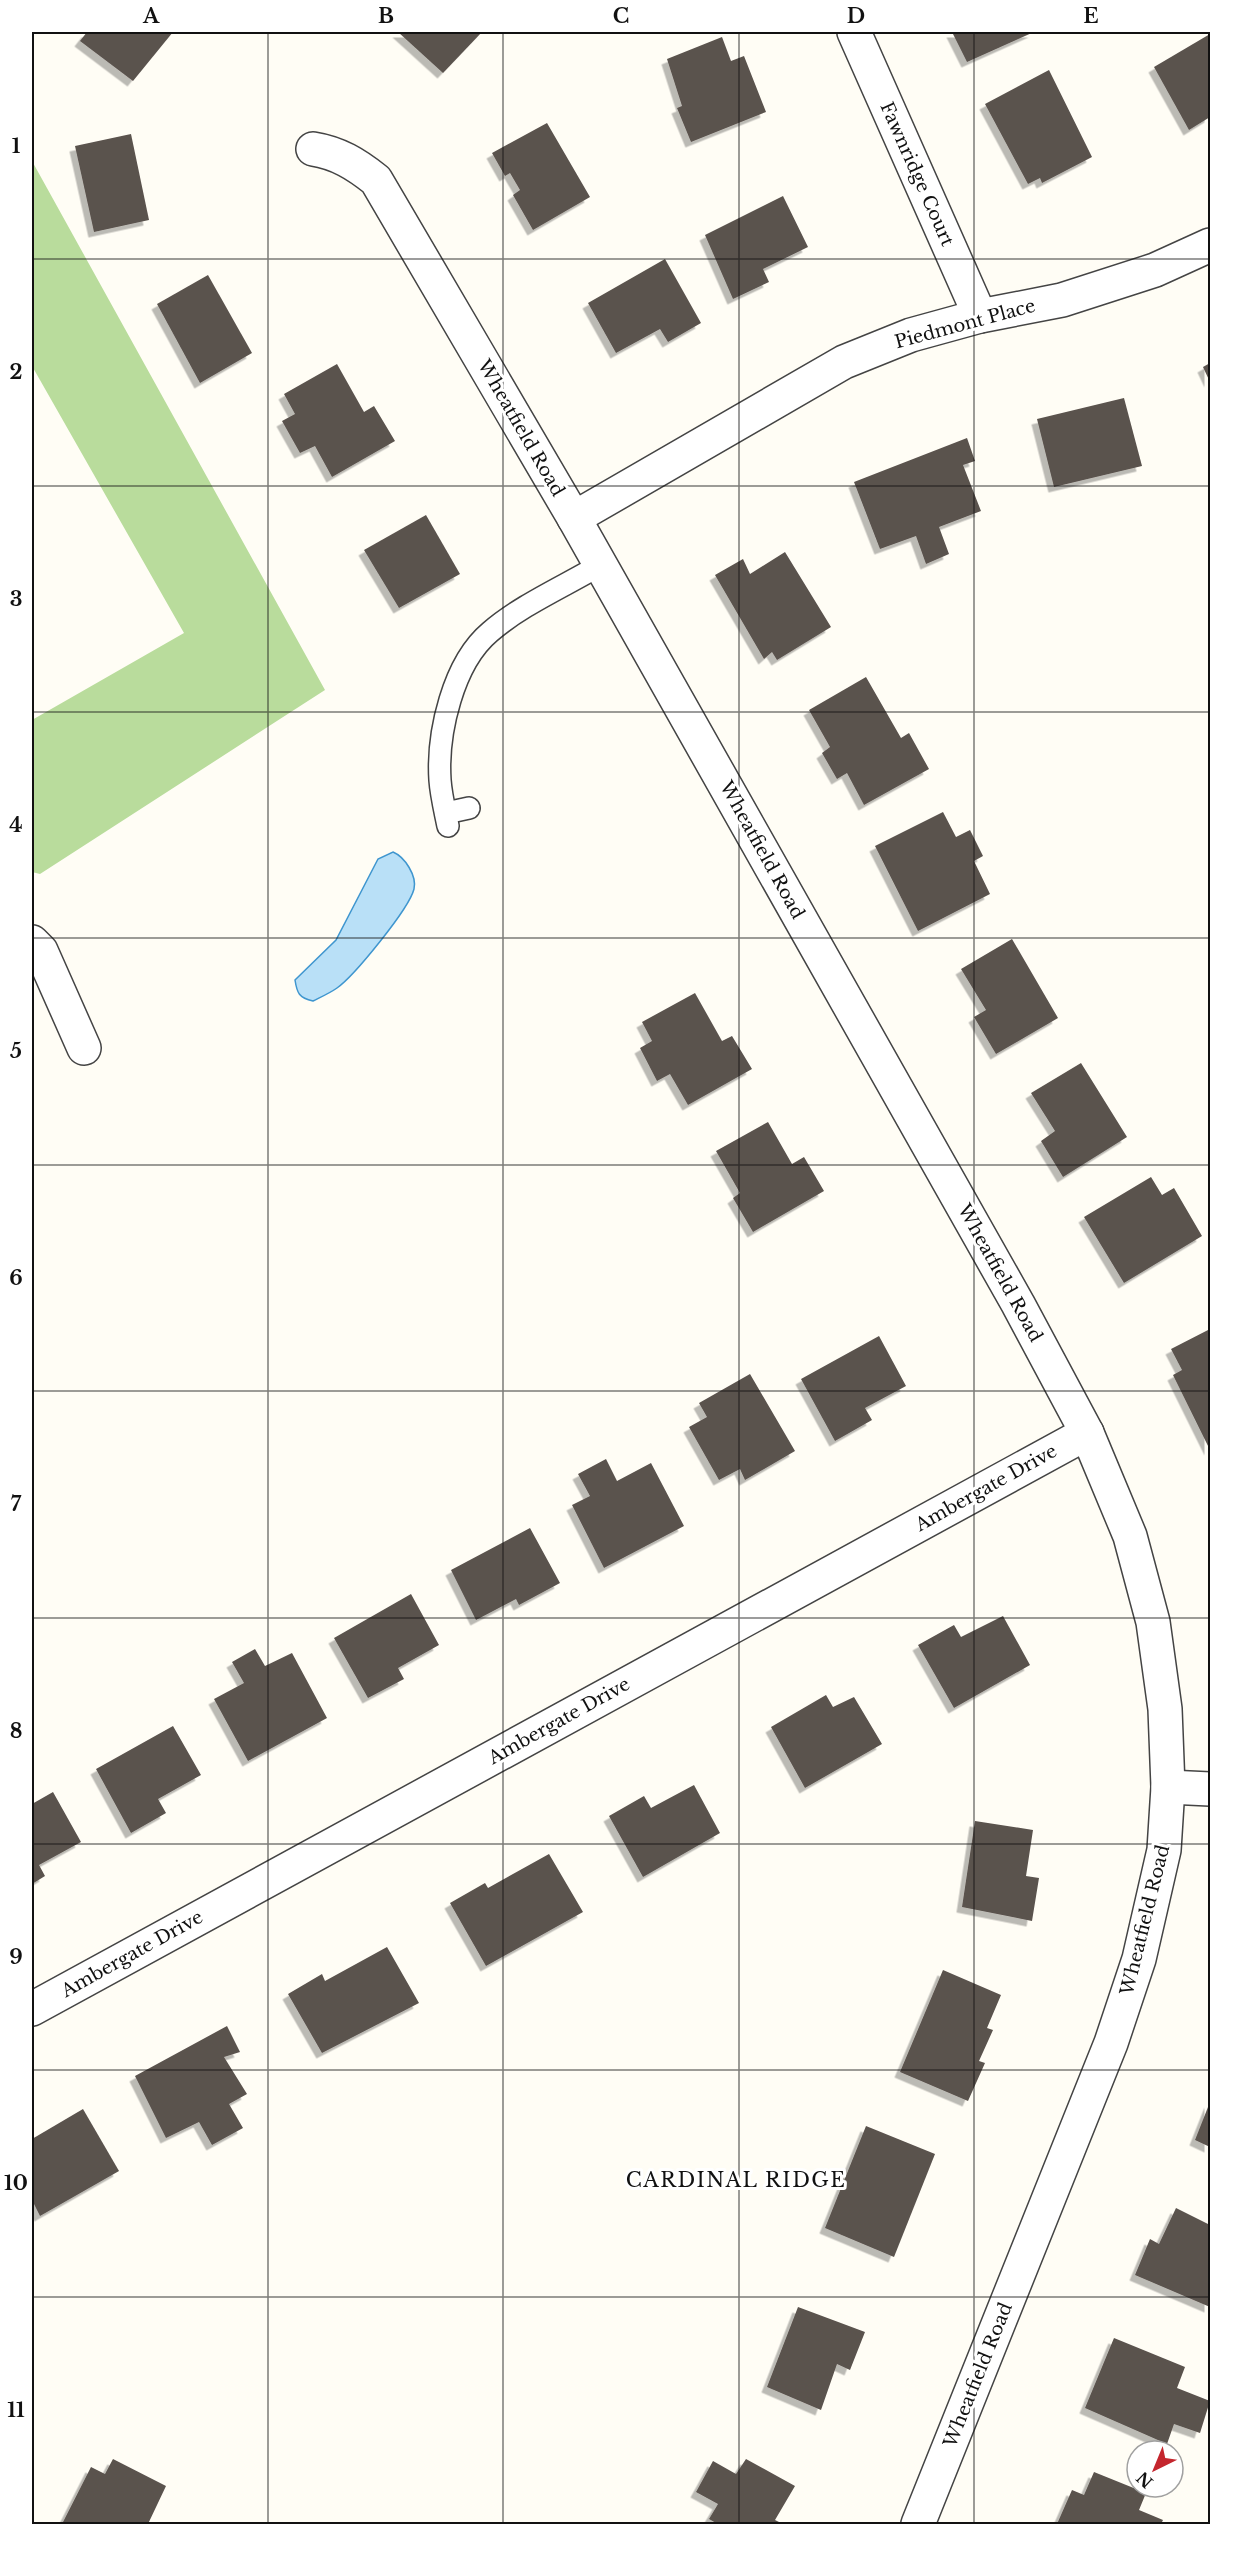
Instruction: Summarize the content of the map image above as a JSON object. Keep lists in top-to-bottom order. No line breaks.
{"streets":{"street":["Fawnridge Court","Piedmont Place","Wheatfield Road","Ambergate Drive"]},"crossings":[["Fawnridge Court","Piedmont Place"],["Piedmont Place","Wheatfield Road"],["Wheatfield Road","Ambergate Drive"]],"districts":["CARDINAL RIDGE"],"north":"bottom left","grid":{"columns":["A","B","C","D","E"],"rows":["1","2","3","4","5","6","7","8","9","10","11"]}}
